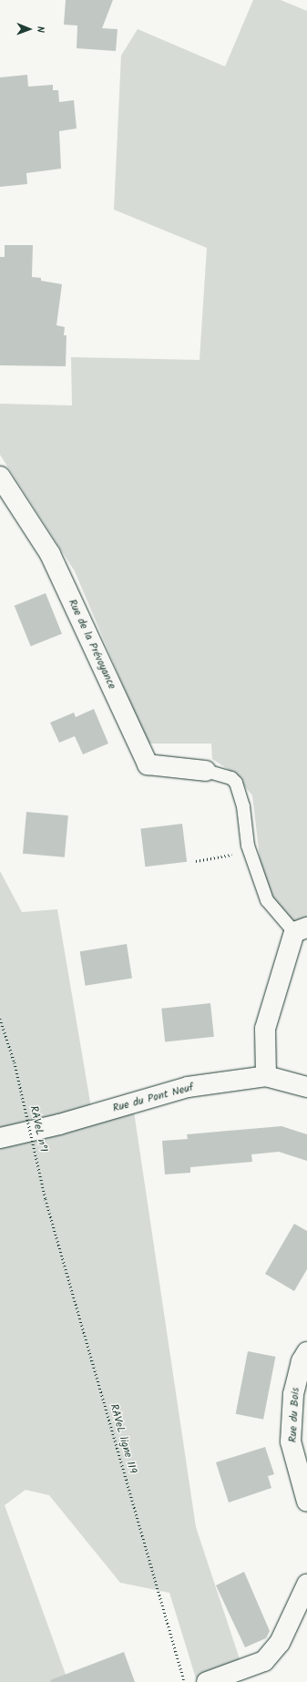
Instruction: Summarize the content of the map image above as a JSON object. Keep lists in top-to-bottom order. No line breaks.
{"streets":{"street":["Rue de la Prévoyance","Rue du Pont Neuf","Rue du Bois"],"path":["RAVeL n°1","RAVeL ligne 119"]},"crossings":[["RAVeL n°1","RAVeL ligne 119"]],"north":"right"}
